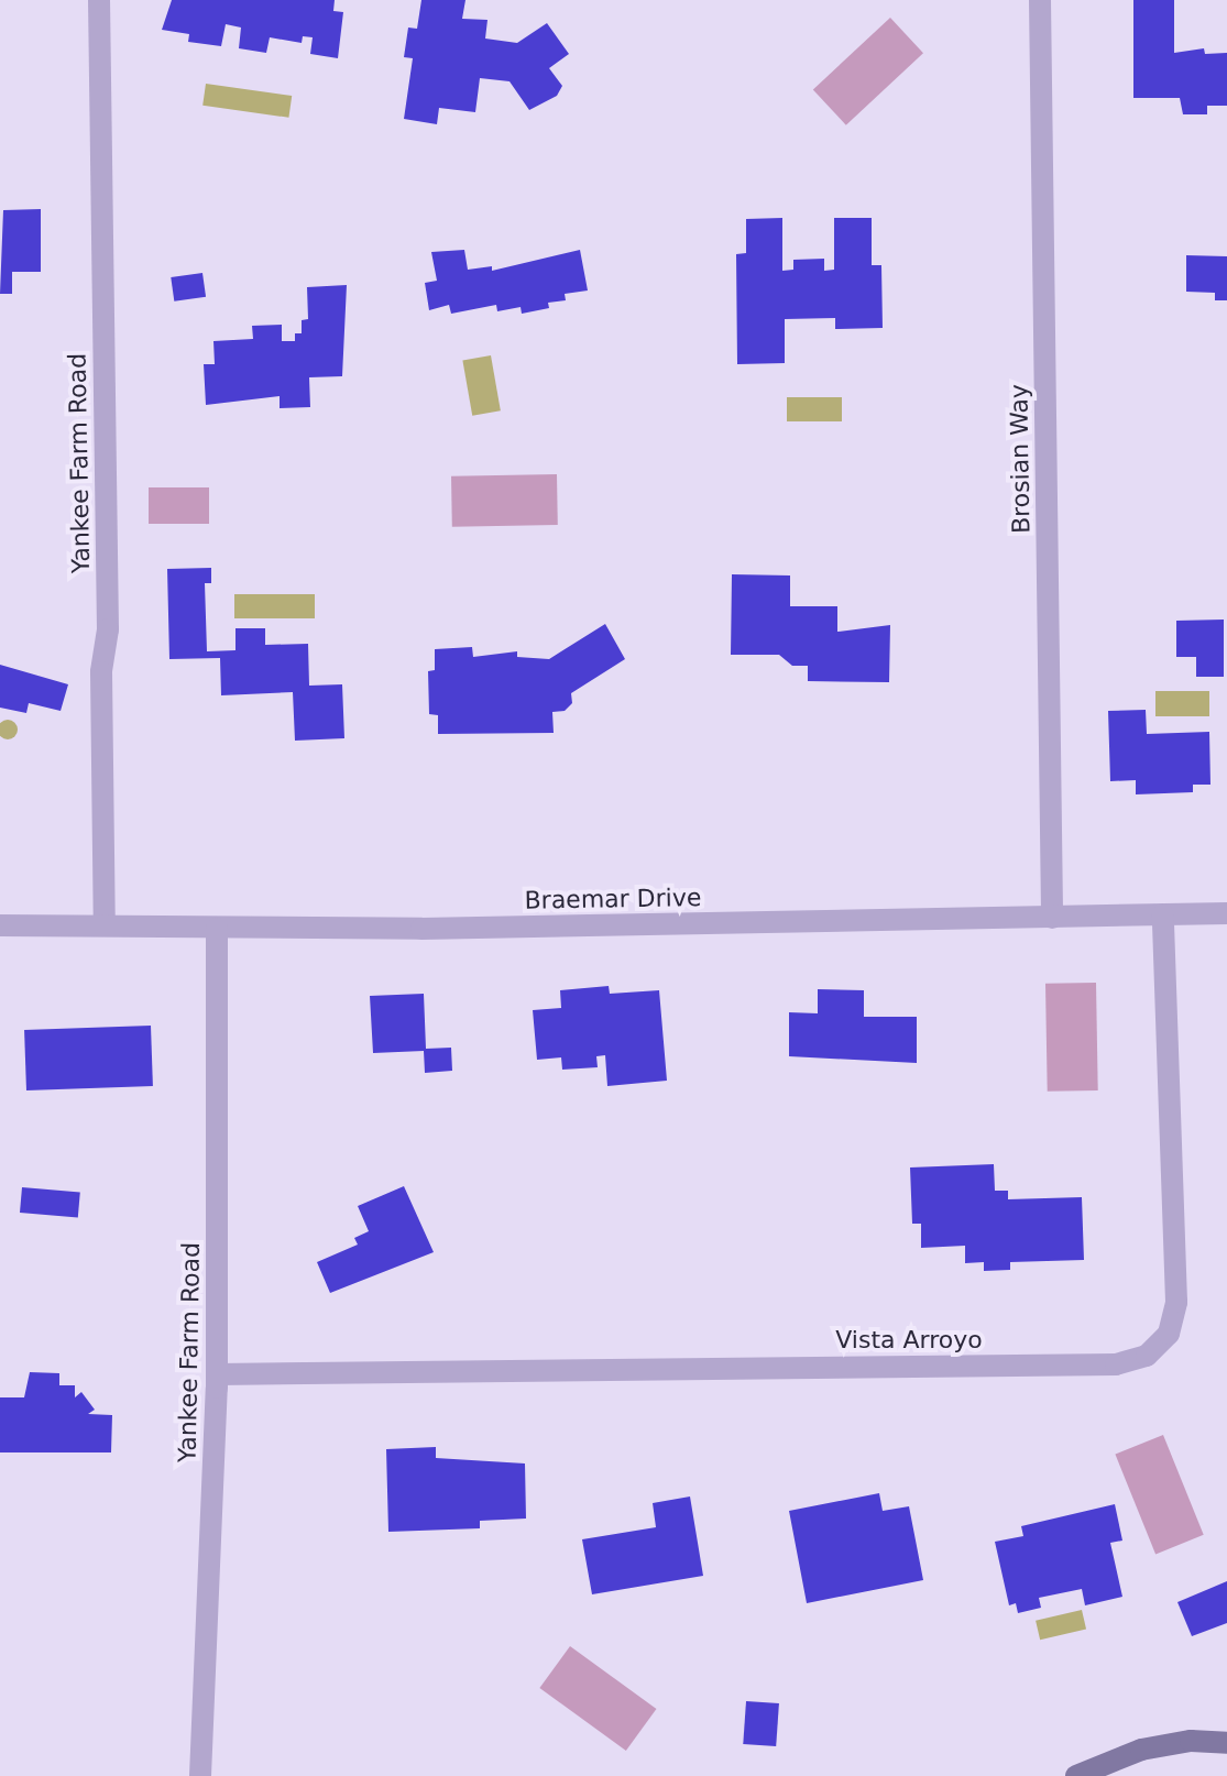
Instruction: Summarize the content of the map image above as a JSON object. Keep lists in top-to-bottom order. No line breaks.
{"streets":{"street":["Brosian Way","Yankee Farm Road","Braemar Drive","Vista Arroyo"]},"crossings":[["Brosian Way","Braemar Drive"],["Yankee Farm Road","Braemar Drive"],["Yankee Farm Road","Vista Arroyo"],["Braemar Drive","Vista Arroyo"]]}
